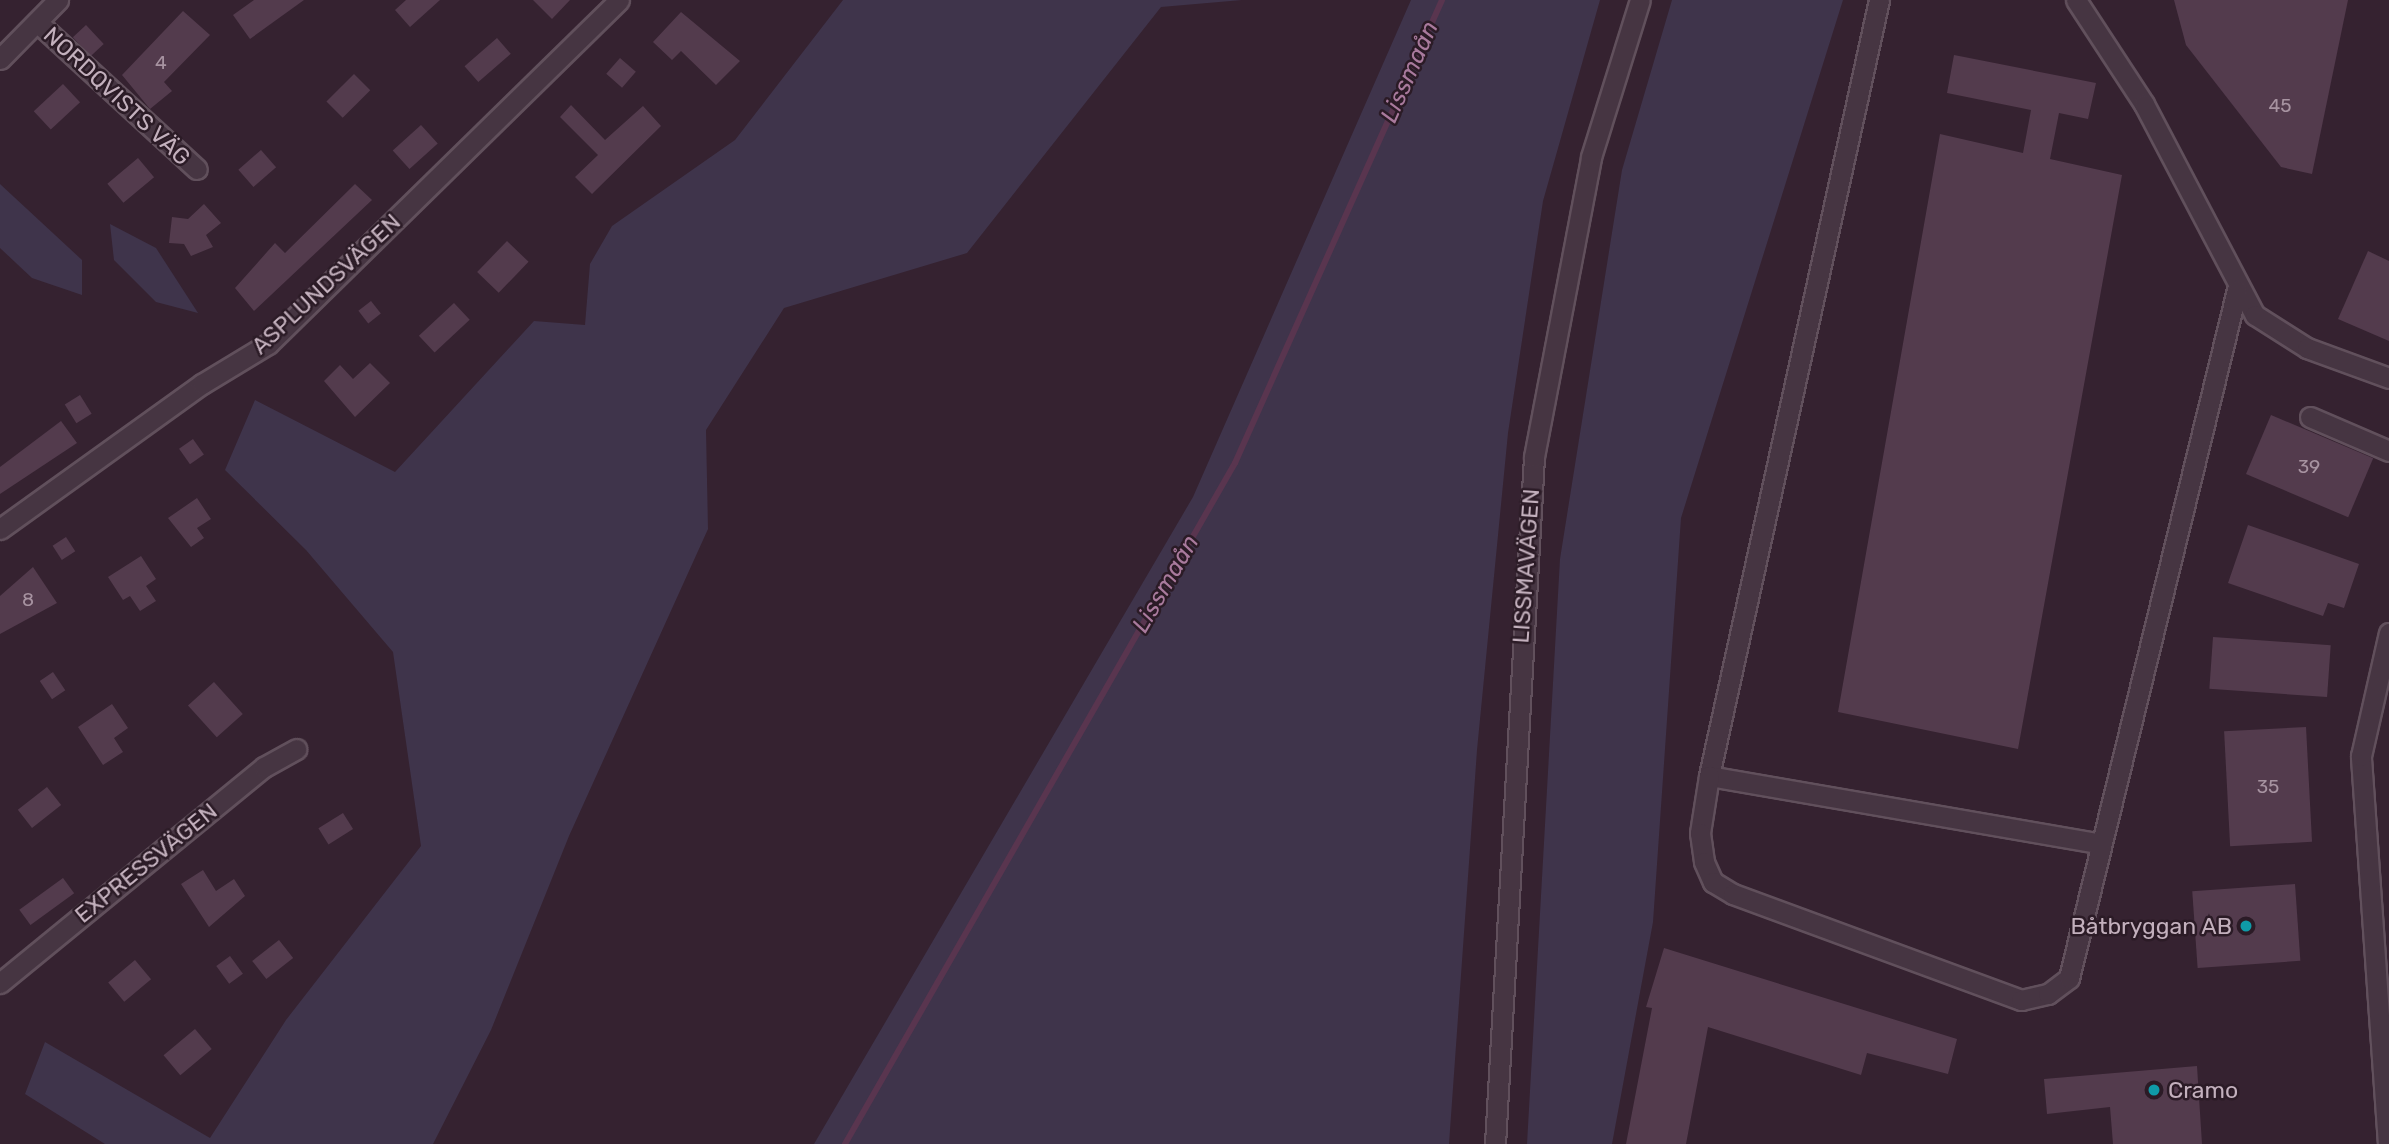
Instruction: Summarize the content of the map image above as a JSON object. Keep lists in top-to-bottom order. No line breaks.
{"streets":{"street":["NORDQVISTS VÄG","ASPLUNDSVÄGEN","LISSMAVÄGEN","EXPRESSVÄGEN"]},"water":["Lissmaån"],"places":["Båtbryggan AB","Cramo"],"house_numbers":["4","45","39","8","35"]}
